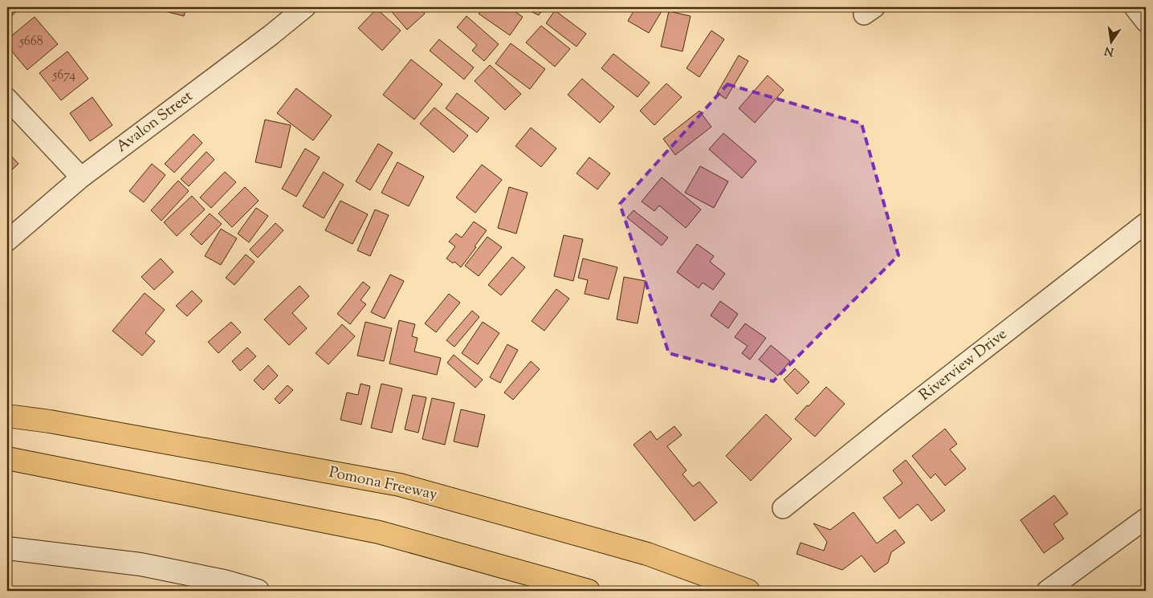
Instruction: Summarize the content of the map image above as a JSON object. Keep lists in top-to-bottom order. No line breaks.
{"streets":{"highway":["Pomona Freeway"],"street":["Avalon Street","Riverview Drive"]},"house_numbers":["5668","5674"],"north":"bottom"}
